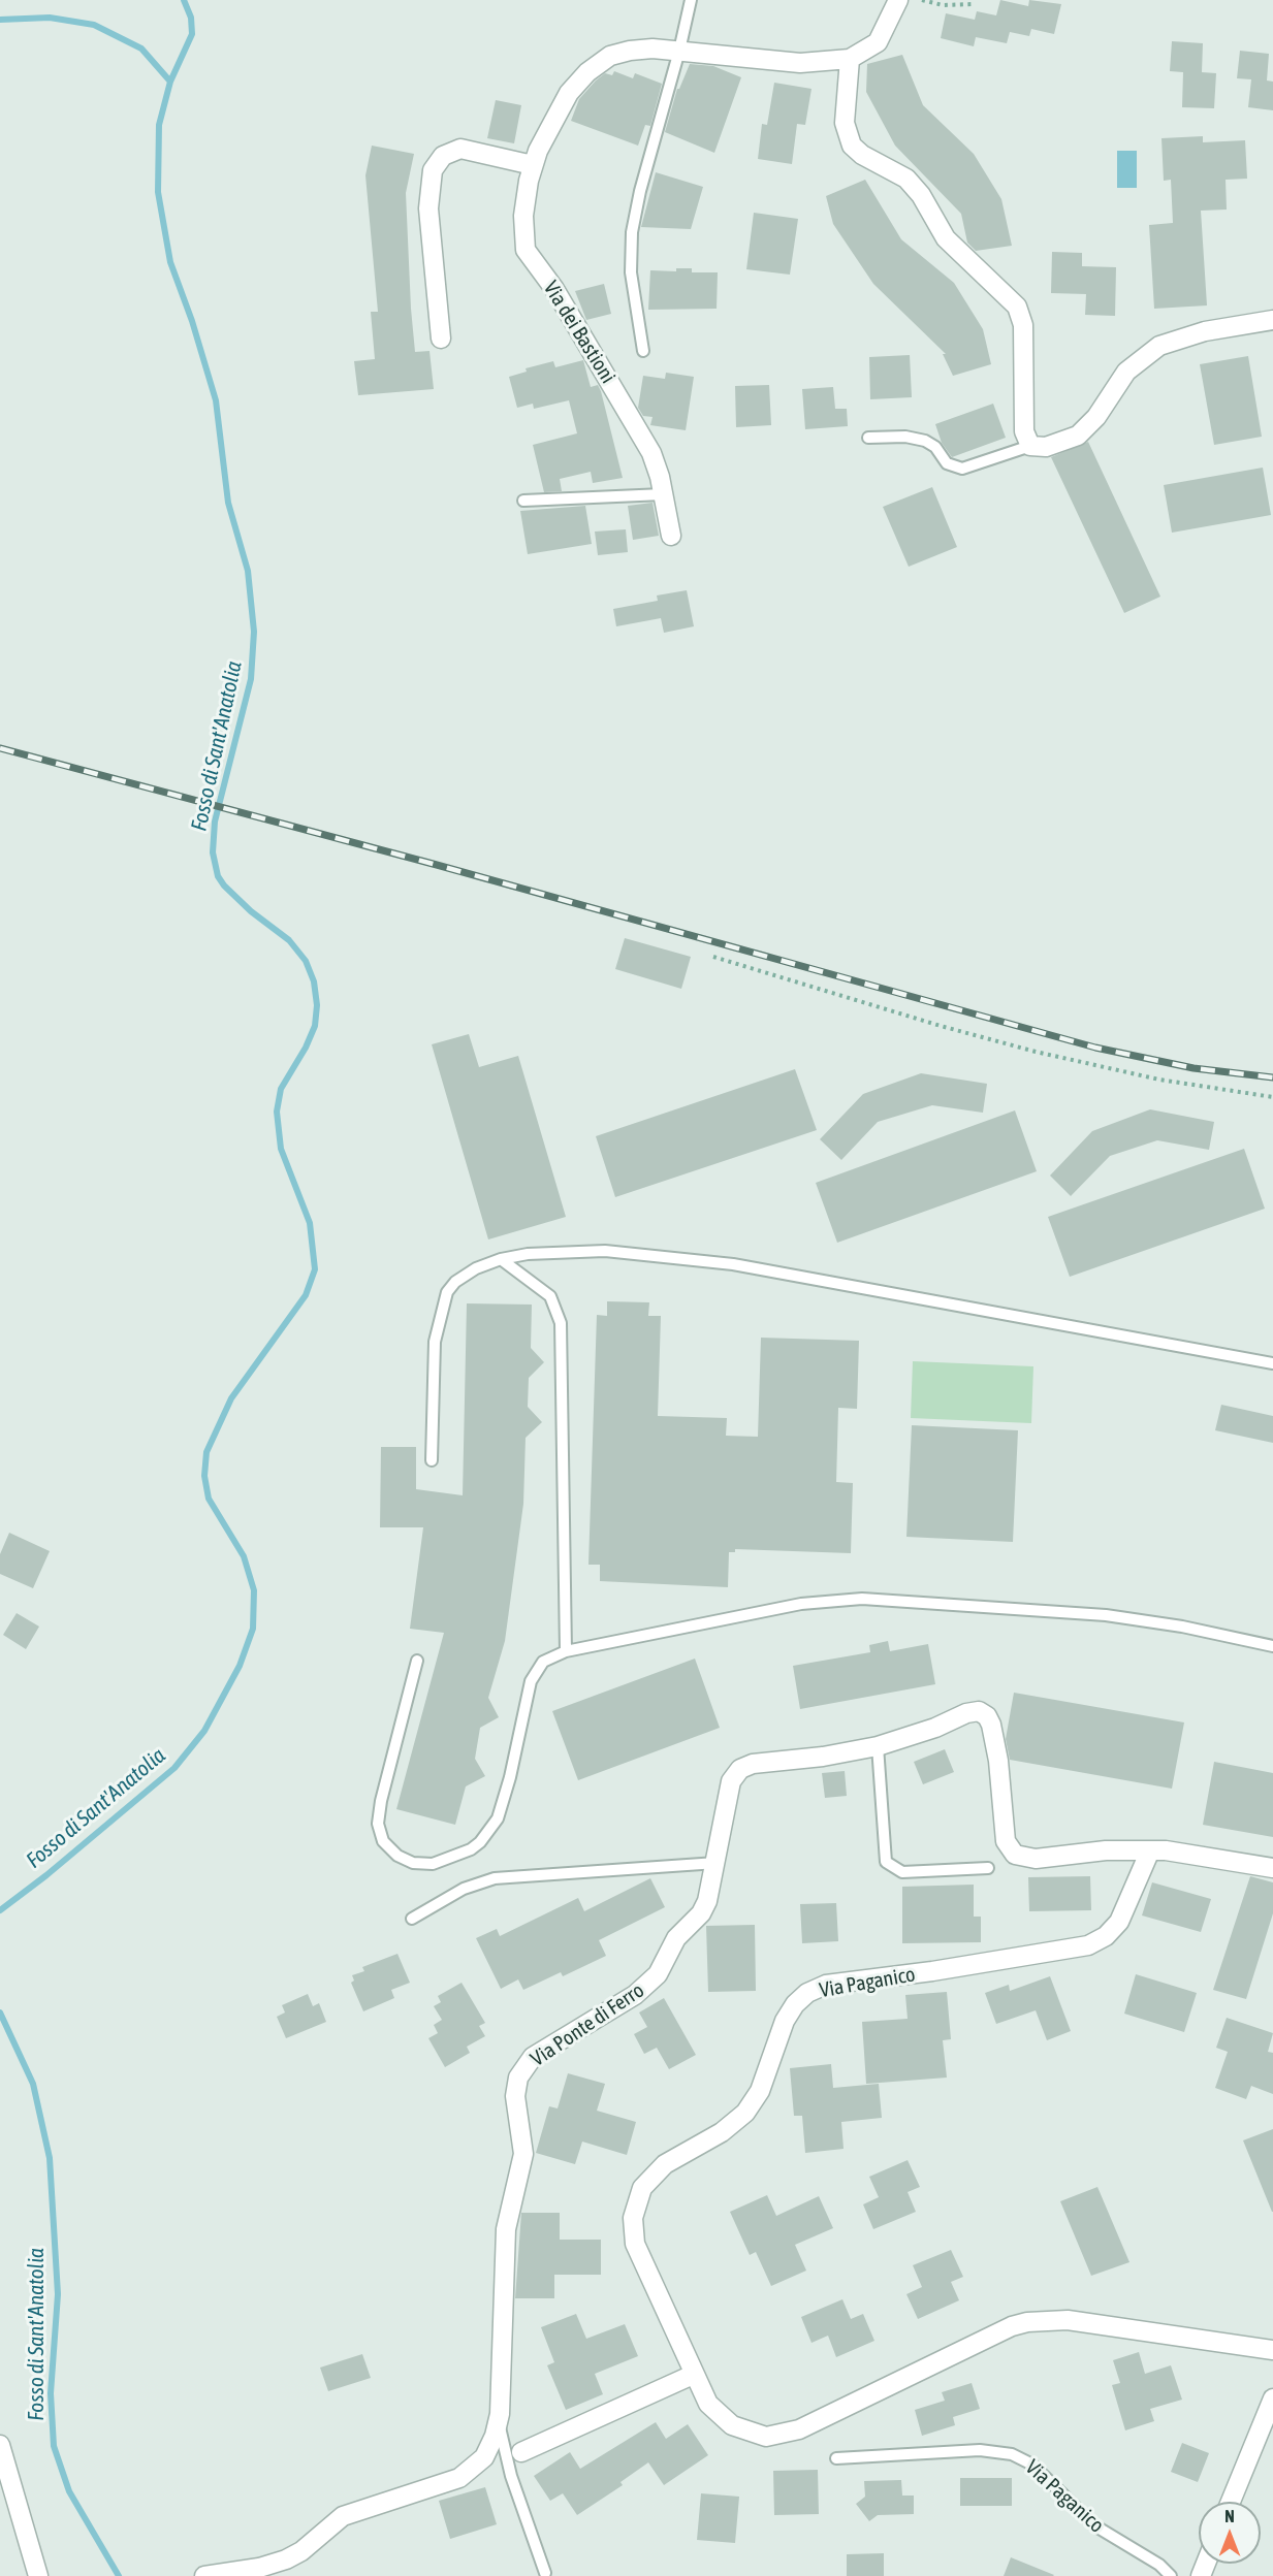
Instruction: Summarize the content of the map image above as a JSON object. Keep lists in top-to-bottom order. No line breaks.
{"streets":{"street":["Via dei Bastioni","Via Paganico","Via Ponte di Ferro"]},"crossings":[["Via Paganico","Via Ponte di Ferro"]],"water":["Fosso di Sant'Anatolia"],"north":"top"}
